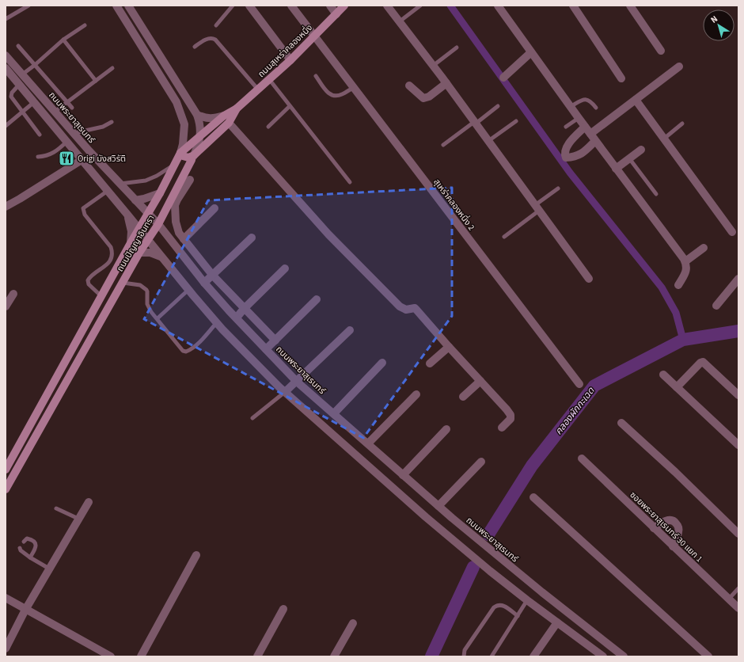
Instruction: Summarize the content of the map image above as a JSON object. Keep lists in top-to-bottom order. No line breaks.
{"streets":{"main road":["ถนนสุเหร่าคลองหนึ่ง","ถนนปัญญาอินทรา"],"street":["ถนนพระยาสุเรนทร์","สุเหร่าคลองหนึ่ง 2","ซอยพระยาสุเรนทร์ 30 แยก 1"]},"crossings":[["ถนนสุเหร่าคลองหนึ่ง","สุเหร่าคลองหนึ่ง 2"],["ถนนสุเหร่าคลองหนึ่ง","ถนนปัญญาอินทรา"],["ถนนพระยาสุเรนทร์","ถนนปัญญาอินทรา"]],"water":["คลองผักกะเฉด"],"places":{"restaurant":["Origi มังสวิรัติ"]},"north":"top left"}
